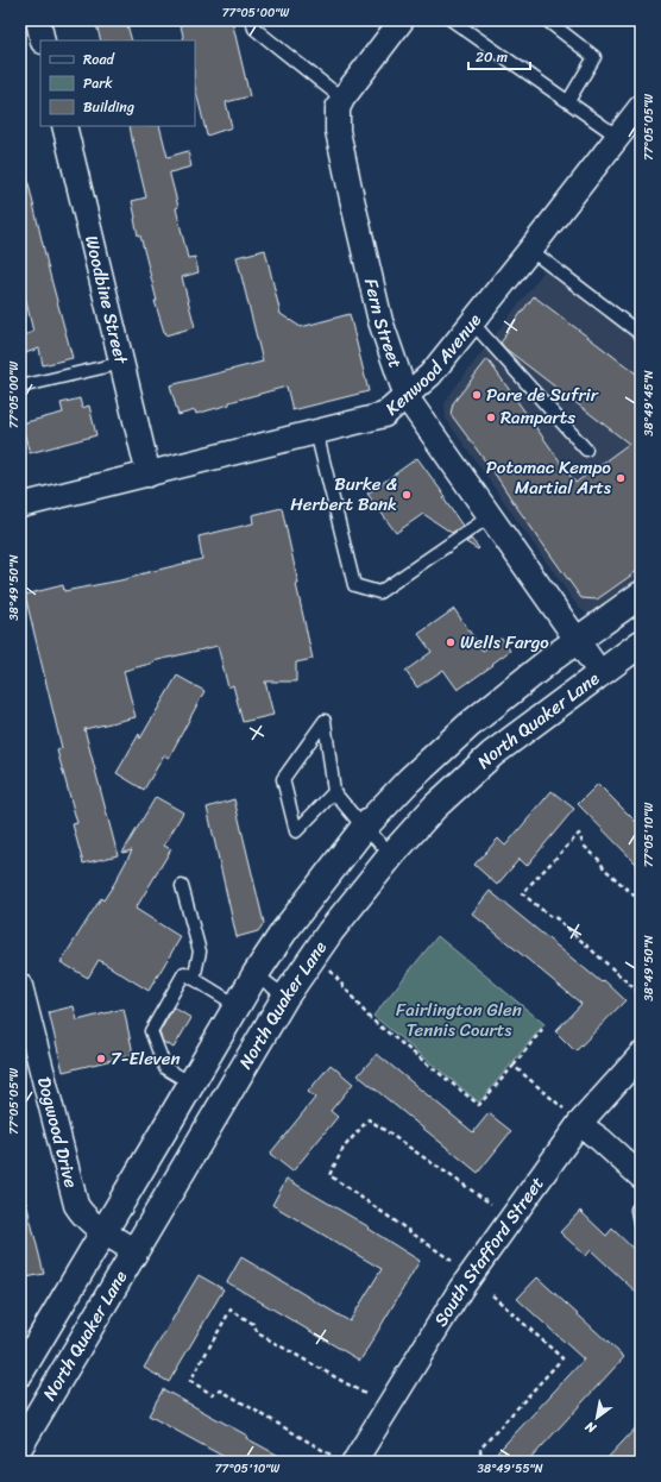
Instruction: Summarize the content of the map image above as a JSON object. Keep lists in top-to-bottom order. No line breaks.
{"streets":{"main road":["North Quaker Lane"],"street":["Woodbine Street","Fern Street","Kenwood Avenue","Dogwood Drive","South Stafford Street"]},"crossings":[["Woodbine Street","Kenwood Avenue"],["Fern Street","Kenwood Avenue"],["Fern Street","North Quaker Lane"],["North Quaker Lane","Dogwood Drive"]],"parks":["Fairlington Glen Tennis Courts"],"places":["Pare de Sufrir","Ramparts","Potomac Kempo Martial Arts","Burke & Herbert Bank","Wells Fargo","7-Eleven"],"legend":["Road","Park","Building"],"scale_bar":"20 m","north":"bottom left","coordinates":["77°05'00\"W","77°05'05\"W","38°49'45\"N","38°49'50\"N","77°05'10\"W","38°49'55\"N"]}
